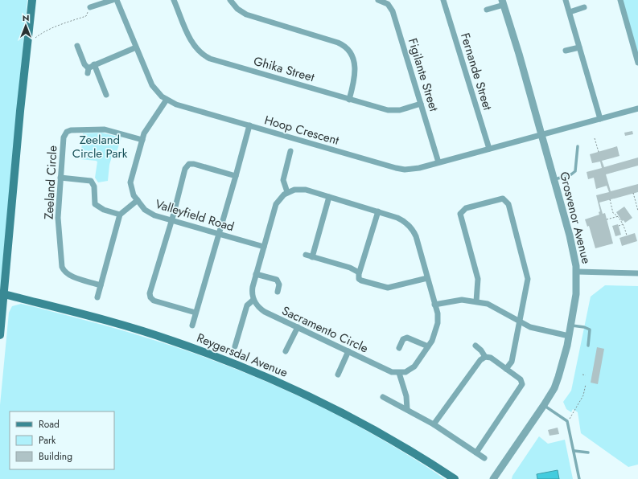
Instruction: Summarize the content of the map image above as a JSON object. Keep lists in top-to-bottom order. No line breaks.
{"streets":{"main road":["Reygersdal Avenue"],"street":["Ghika Street","Fernande Street","Figilante Street","Hoop Crescent","Zeeland Circle","Valleyfield Road","Grosvenor Avenue","Sacramento Circle"]},"crossings":[["Ghika Street","Figilante Street"],["Fernande Street","Hoop Crescent"],["Figilante Street","Hoop Crescent"],["Hoop Crescent","Valleyfield Road"],["Hoop Crescent","Grosvenor Avenue"],["Zeeland Circle","Valleyfield Road"]],"parks":["Zeeland Circle Park"],"legend":["Road","Park","Building"],"north":"top"}
